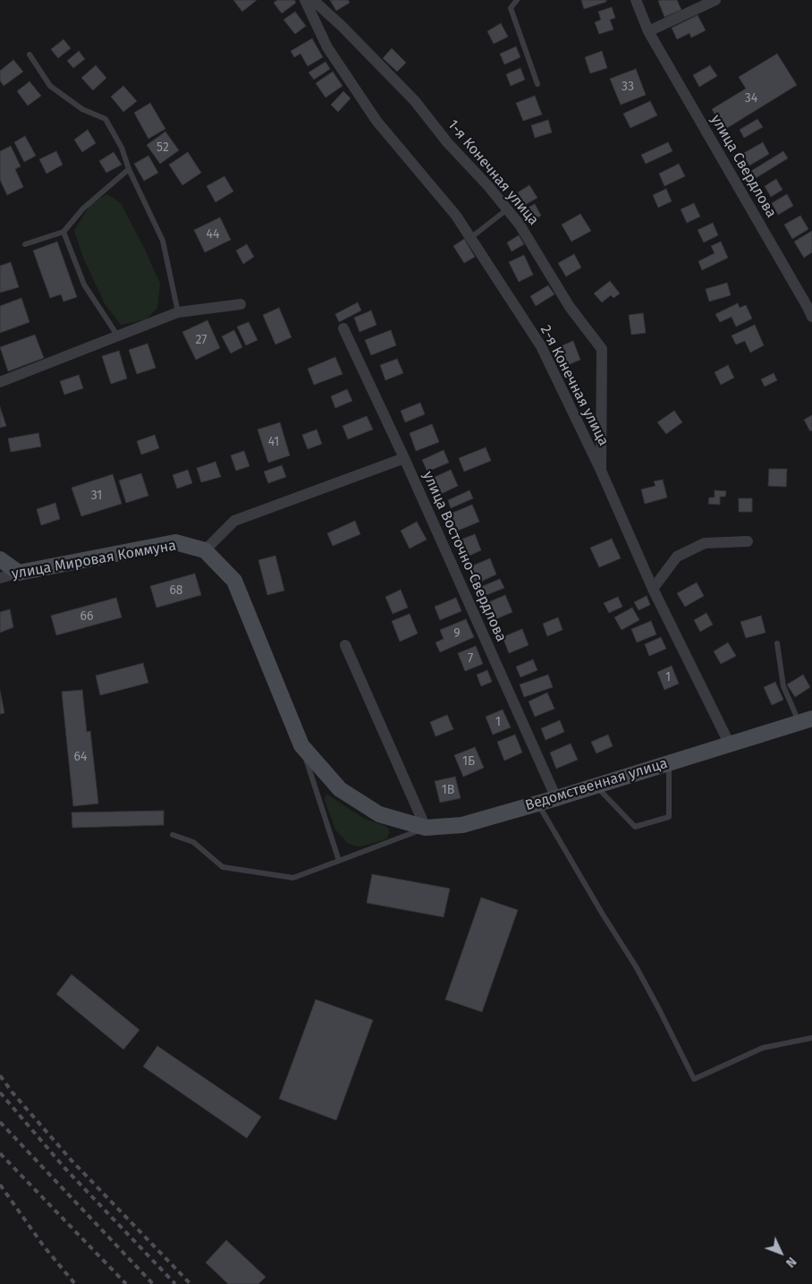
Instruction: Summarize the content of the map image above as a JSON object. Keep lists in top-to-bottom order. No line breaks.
{"streets":{"main road":["улица Мировая Коммуна","Ведомственная улица"],"street":["улица Свердлова","1-я Конечная улица","2-я Конечная улица","улица Восточно-Свердлова"]},"crossings":[["1-я Конечная улица","2-я Конечная улица"],["2-я Конечная улица","Ведомственная улица"],["улица Восточно-Свердлова","Ведомственная улица"],["улица Мировая Коммуна","Ведомственная улица"]],"house_numbers":["33","34","52","44","27","41","31","68","66","9","7","1","1","64","1Б","1В"],"north":"bottom right"}
